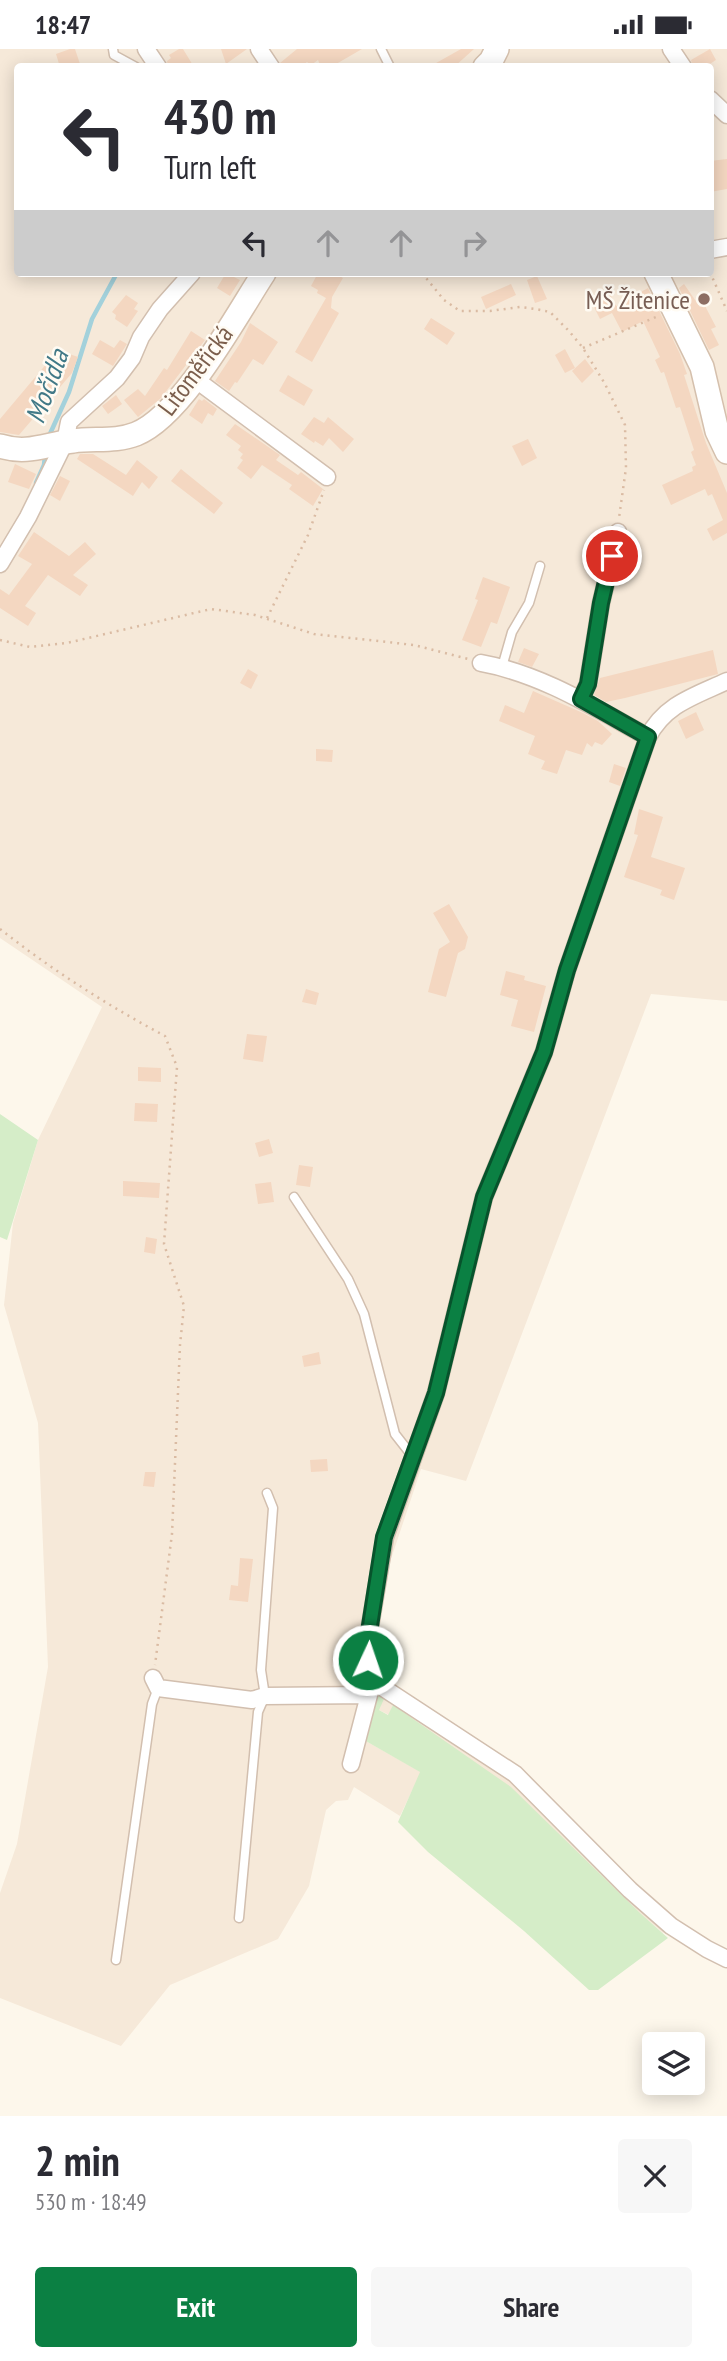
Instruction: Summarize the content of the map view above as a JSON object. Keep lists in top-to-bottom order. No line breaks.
{"streets":{"street":["Litoměřická"]},"water":["Močidla"],"places":["MŠ Žitenice"],"page":{"status":"18:47","turn":["430 m","Turn left"],"heading":["2 min","530 m · 18:49"],"buttons":["Exit","Share"]}}
